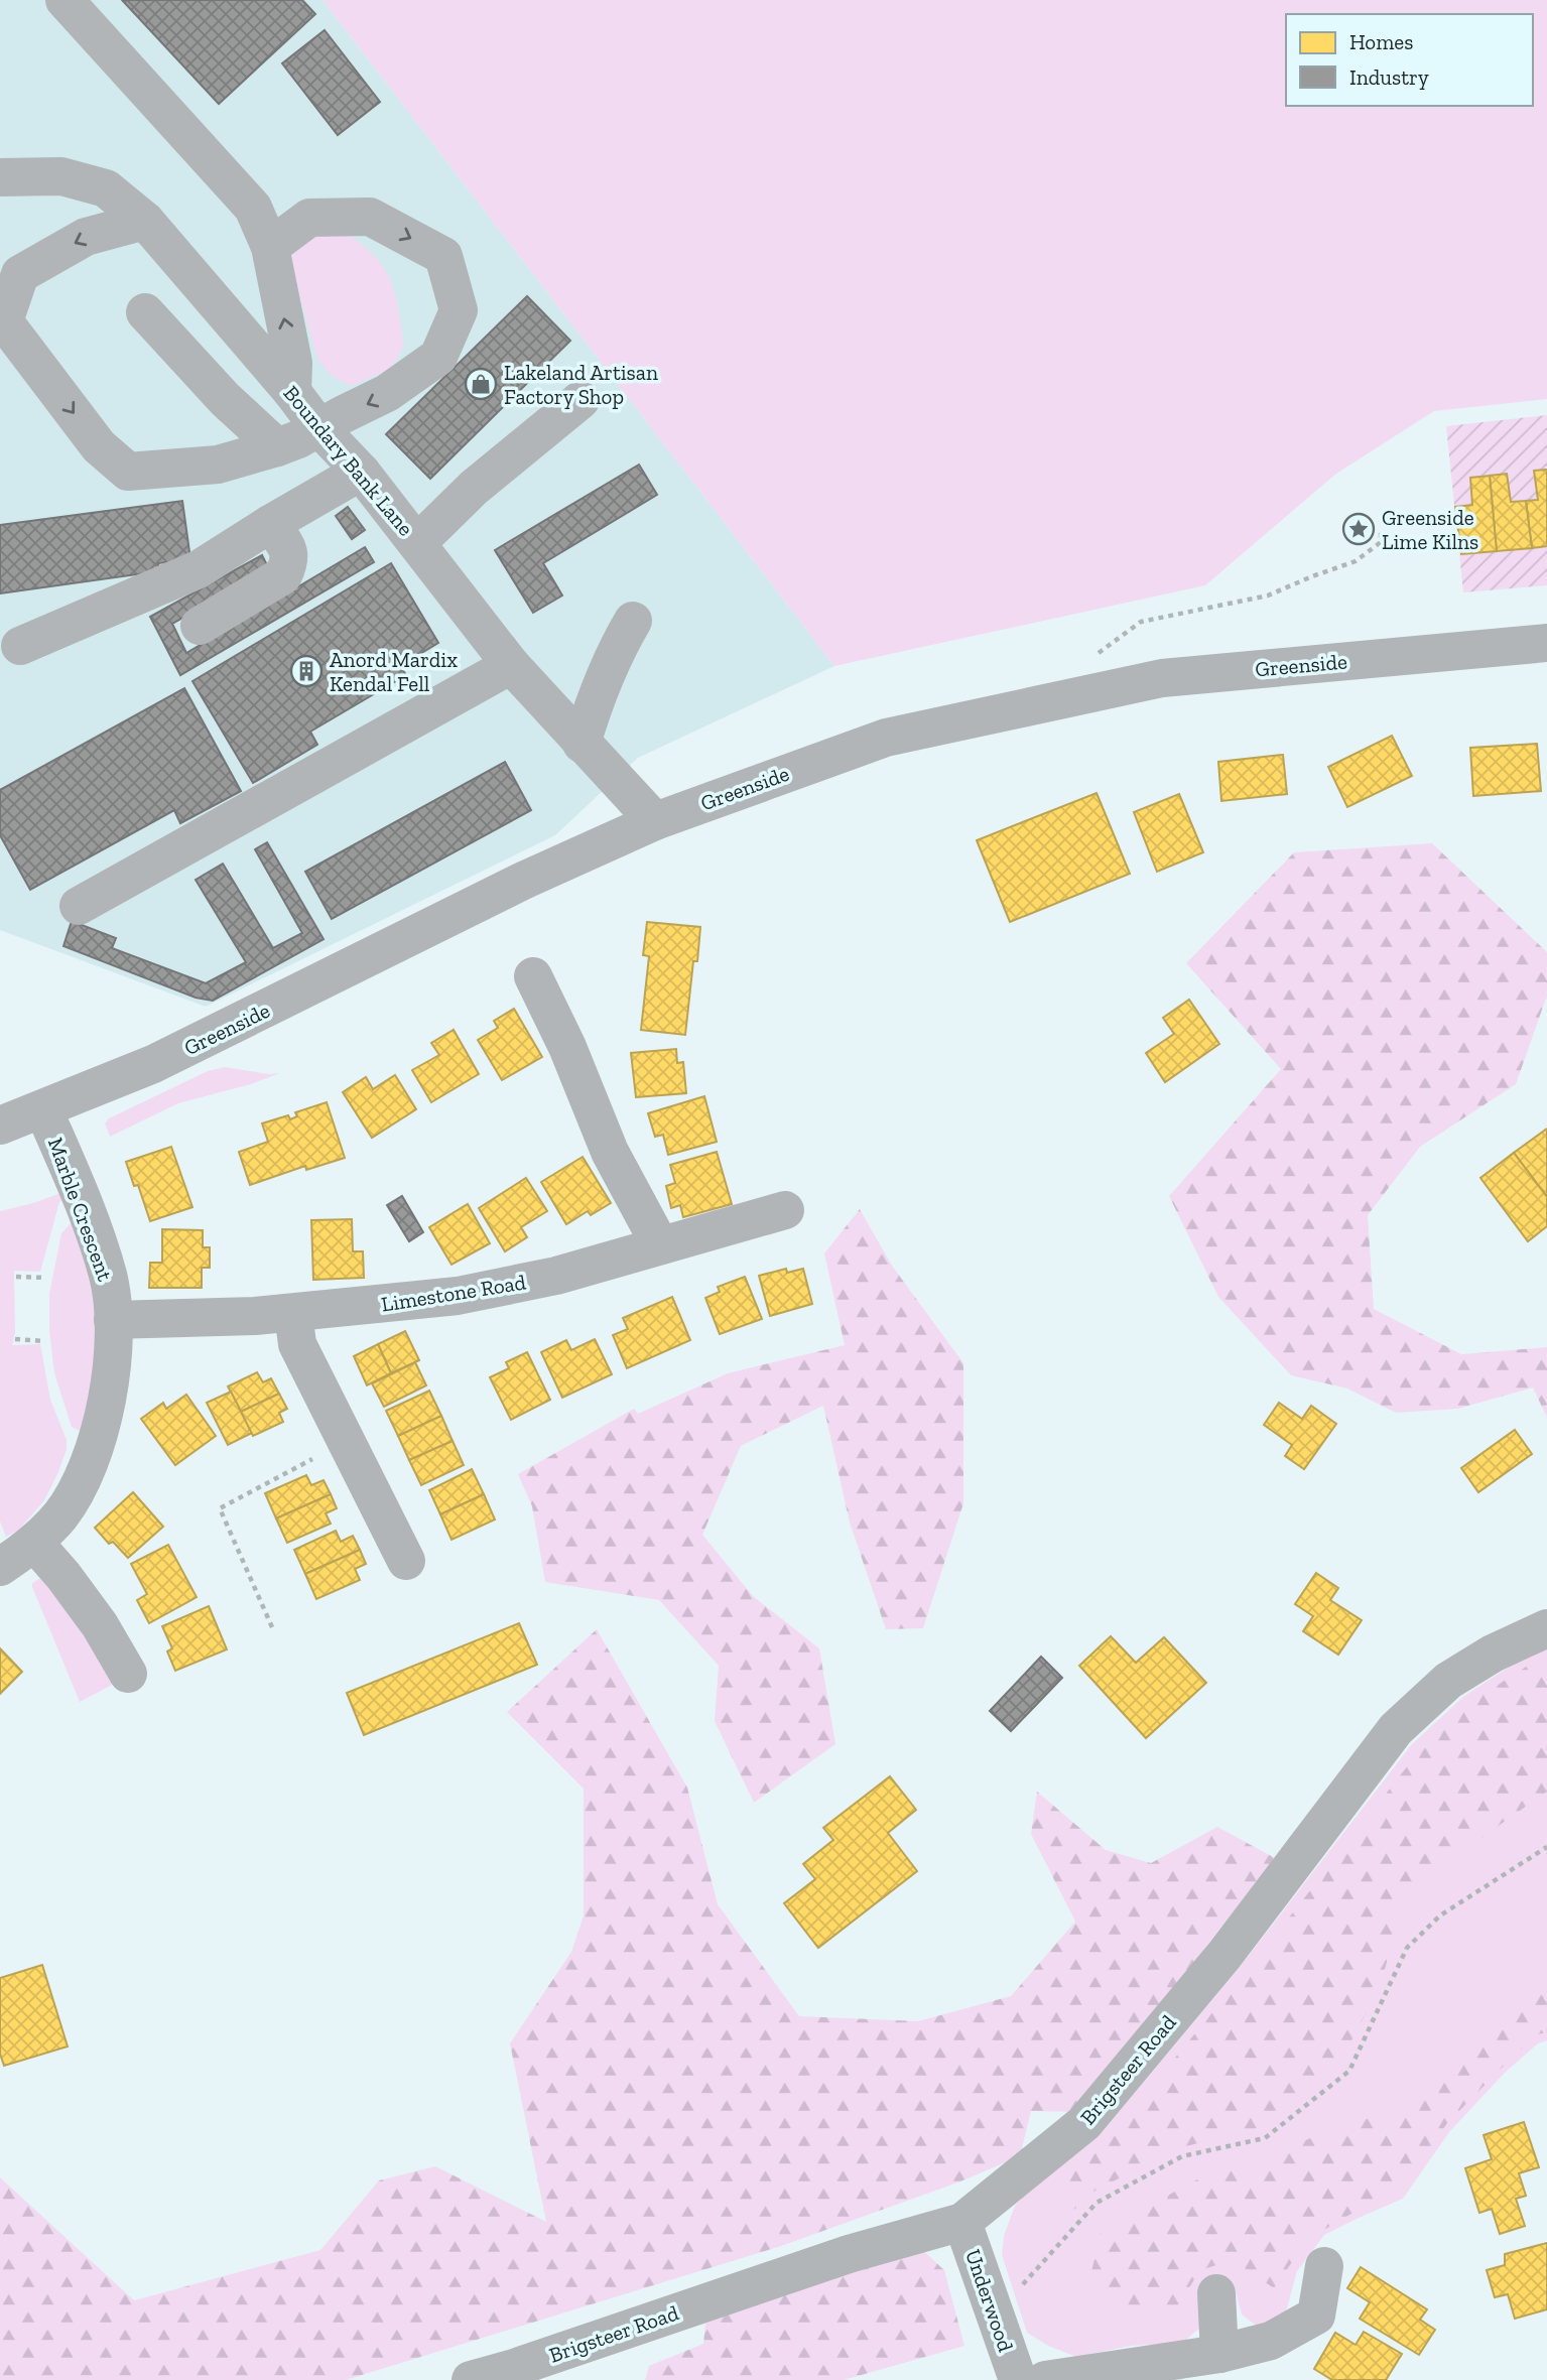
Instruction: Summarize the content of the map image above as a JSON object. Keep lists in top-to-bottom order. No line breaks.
{"streets":{"street":["Boundary Bank Lane","Greenside","Marble Crescent","Limestone Road","Brigsteer Road","Underwood"]},"crossings":[["Boundary Bank Lane","Greenside"],["Greenside","Marble Crescent"],["Marble Crescent","Limestone Road"],["Brigsteer Road","Underwood"]],"places":{"shop":["Lakeland Artisan Factory Shop"],"place":["Greenside Lime Kilns"],"building":["Anord Mardix Kendal Fell"]},"legend":["Homes","Industry"]}
